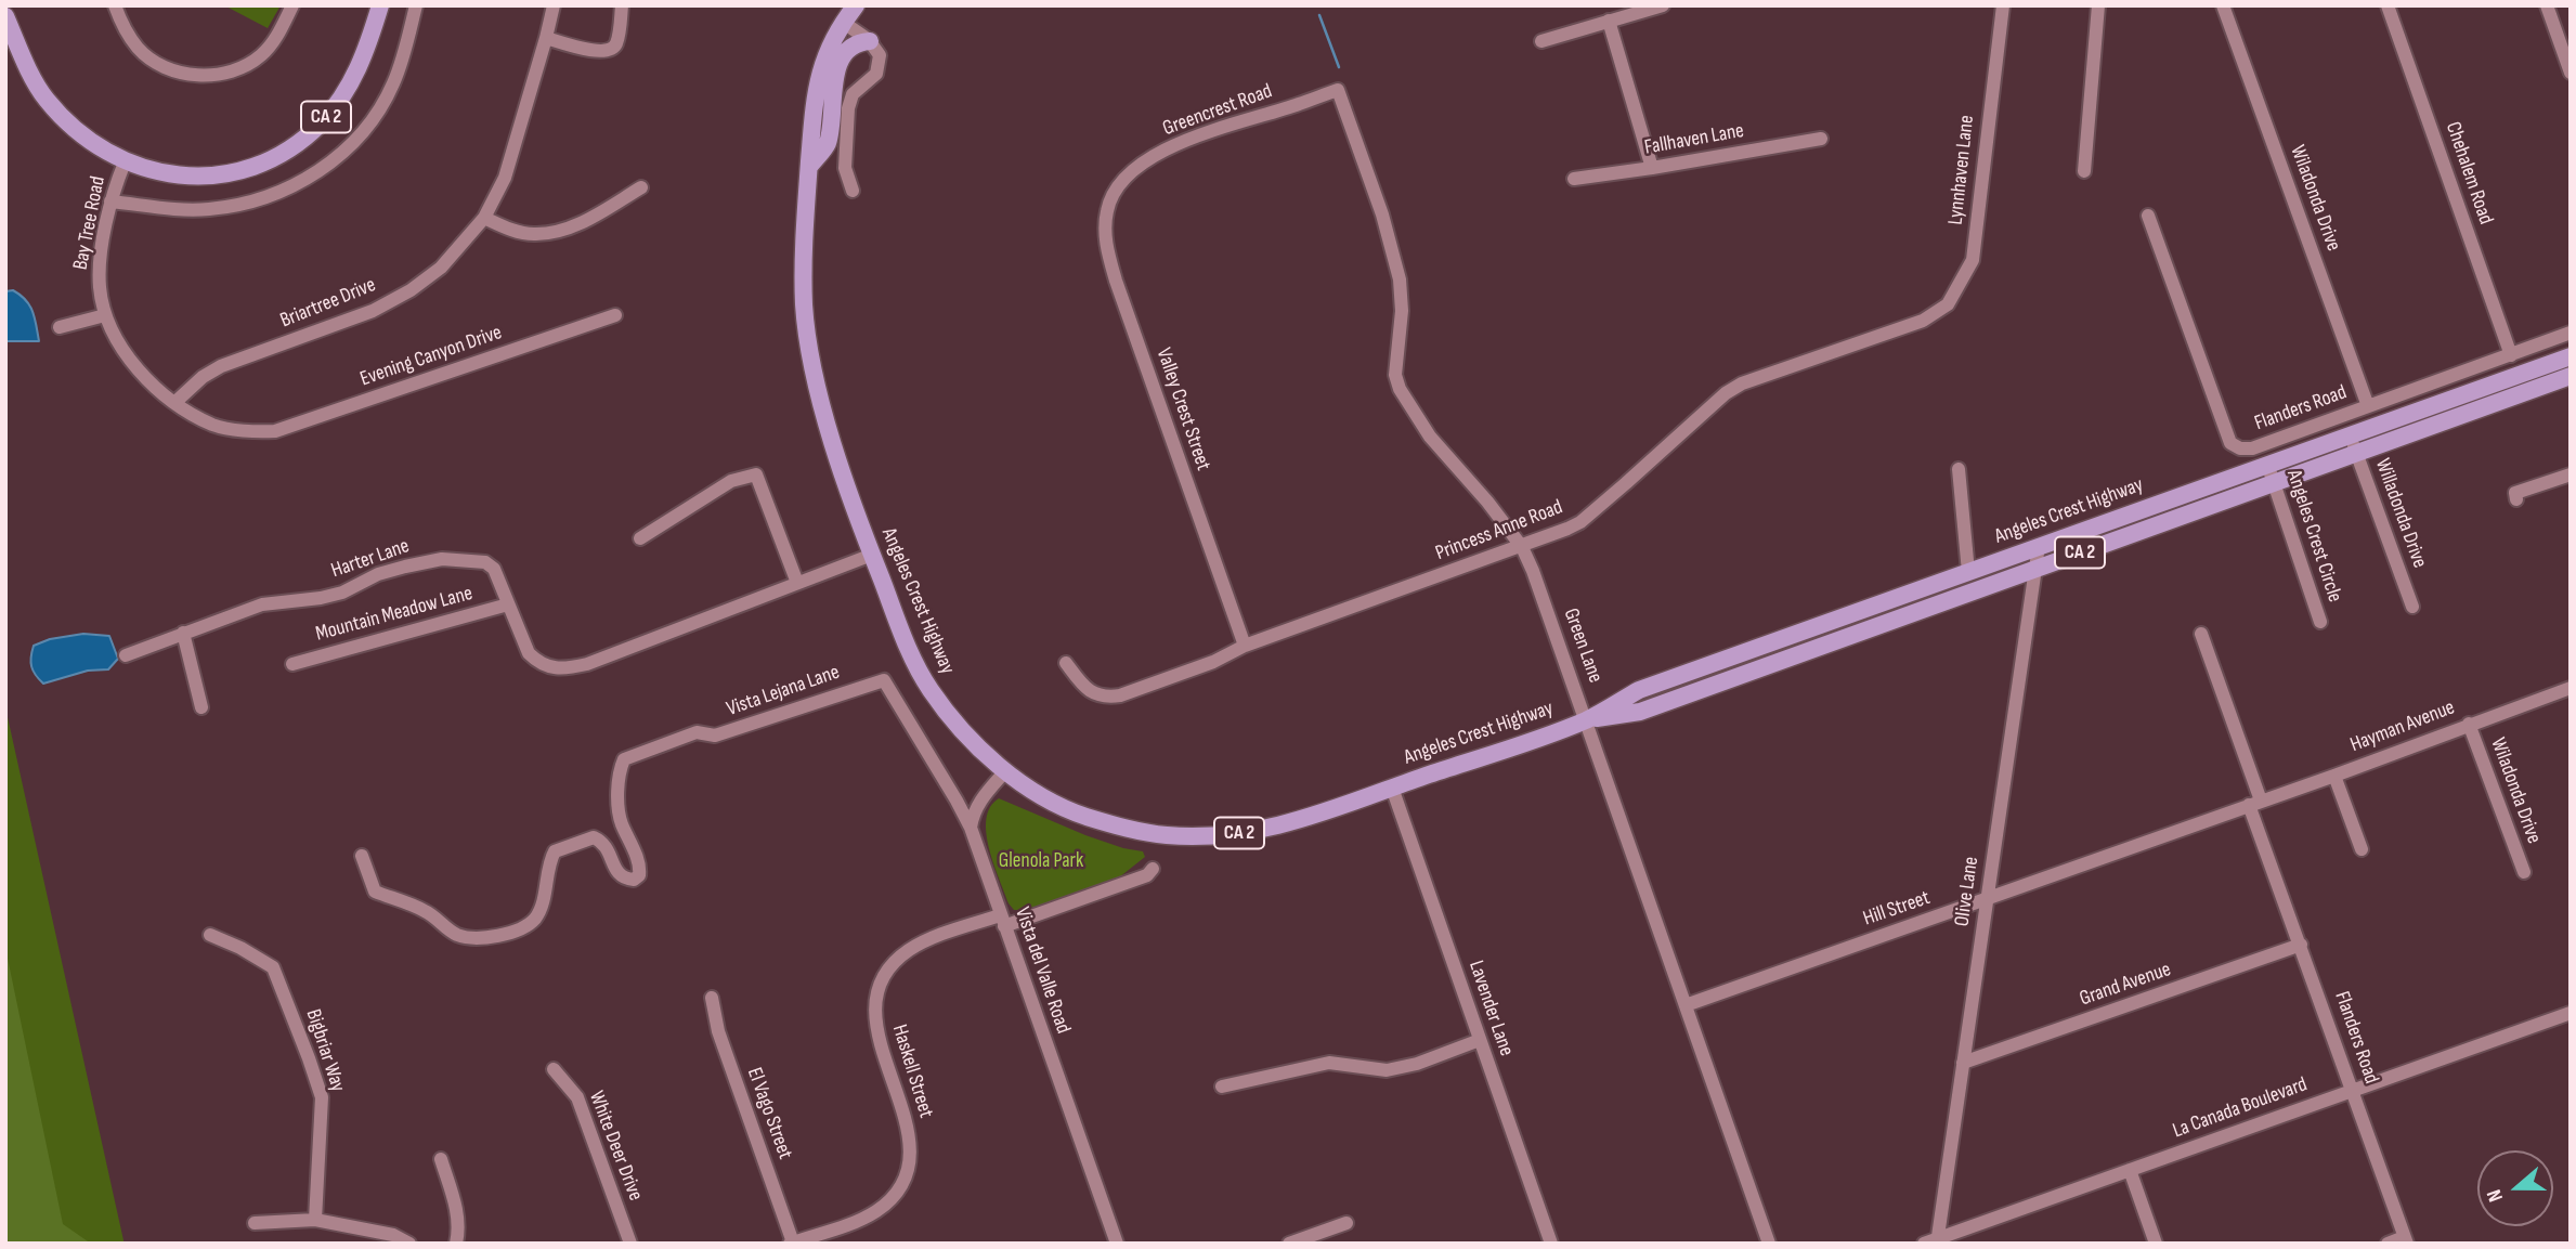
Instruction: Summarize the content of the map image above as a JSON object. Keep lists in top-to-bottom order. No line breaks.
{"streets":{"main road":["CA 2","Angeles Crest Highway"],"street":["Greencrest Road","Fallhaven Lane","Lynnhaven Lane","Chehalem Road","Wiladonda Drive","Bay Tree Road","Briartree Drive","Evening Canyon Drive","Flanders Road","Valley Crest Street","Willadonda Drive","Princess Anne Road","Angeles Crest Circle","Harter Lane","Mountain Meadow Lane","Green Lane","Vista Lejana Lane","Hayman Avenue","Olive Lane","Hill Street","Vista del Valle Road","Grand Avenue","Lavender Lane","Bigbriar Way","Haskell Street","La Canada Boulevard","El Vago Street","White Deer Drive"]},"crossings":[["Greencrest Road","Valley Crest Street"],["Greencrest Road","Green Lane"],["CA 2","Bay Tree Road"],["Lynnhaven Lane","Princess Anne Road"],["Chehalem Road","Flanders Road"],["Wiladonda Drive","Flanders Road"],["Wiladonda Drive","Hayman Avenue"],["Bay Tree Road","Briartree Drive"],["Bay Tree Road","Evening Canyon Drive"],["Flanders Road","Hayman Avenue"],["Flanders Road","Hill Street"],["Flanders Road","Grand Avenue"],["Flanders Road","La Canada Boulevard"],["Valley Crest Street","Princess Anne Road"],["Angeles Crest Highway","Willadonda Drive"],["Angeles Crest Highway","Angeles Crest Circle"],["Angeles Crest Highway","Harter Lane"],["Angeles Crest Highway","Green Lane"],["Angeles Crest Highway","Olive Lane"],["Angeles Crest Highway","Lavender Lane"],["Princess Anne Road","Green Lane"],["Harter Lane","Mountain Meadow Lane"],["Green Lane","Hill Street"],["Vista Lejana Lane","Vista del Valle Road"],["Hayman Avenue","Hill Street"],["Olive Lane","Hill Street"],["Olive Lane","Grand Avenue"],["Olive Lane","La Canada Boulevard"],["Vista del Valle Road","Haskell Street"],["Haskell Street","El Vago Street"]],"parks":["Glenola Park"],"north":"left"}
